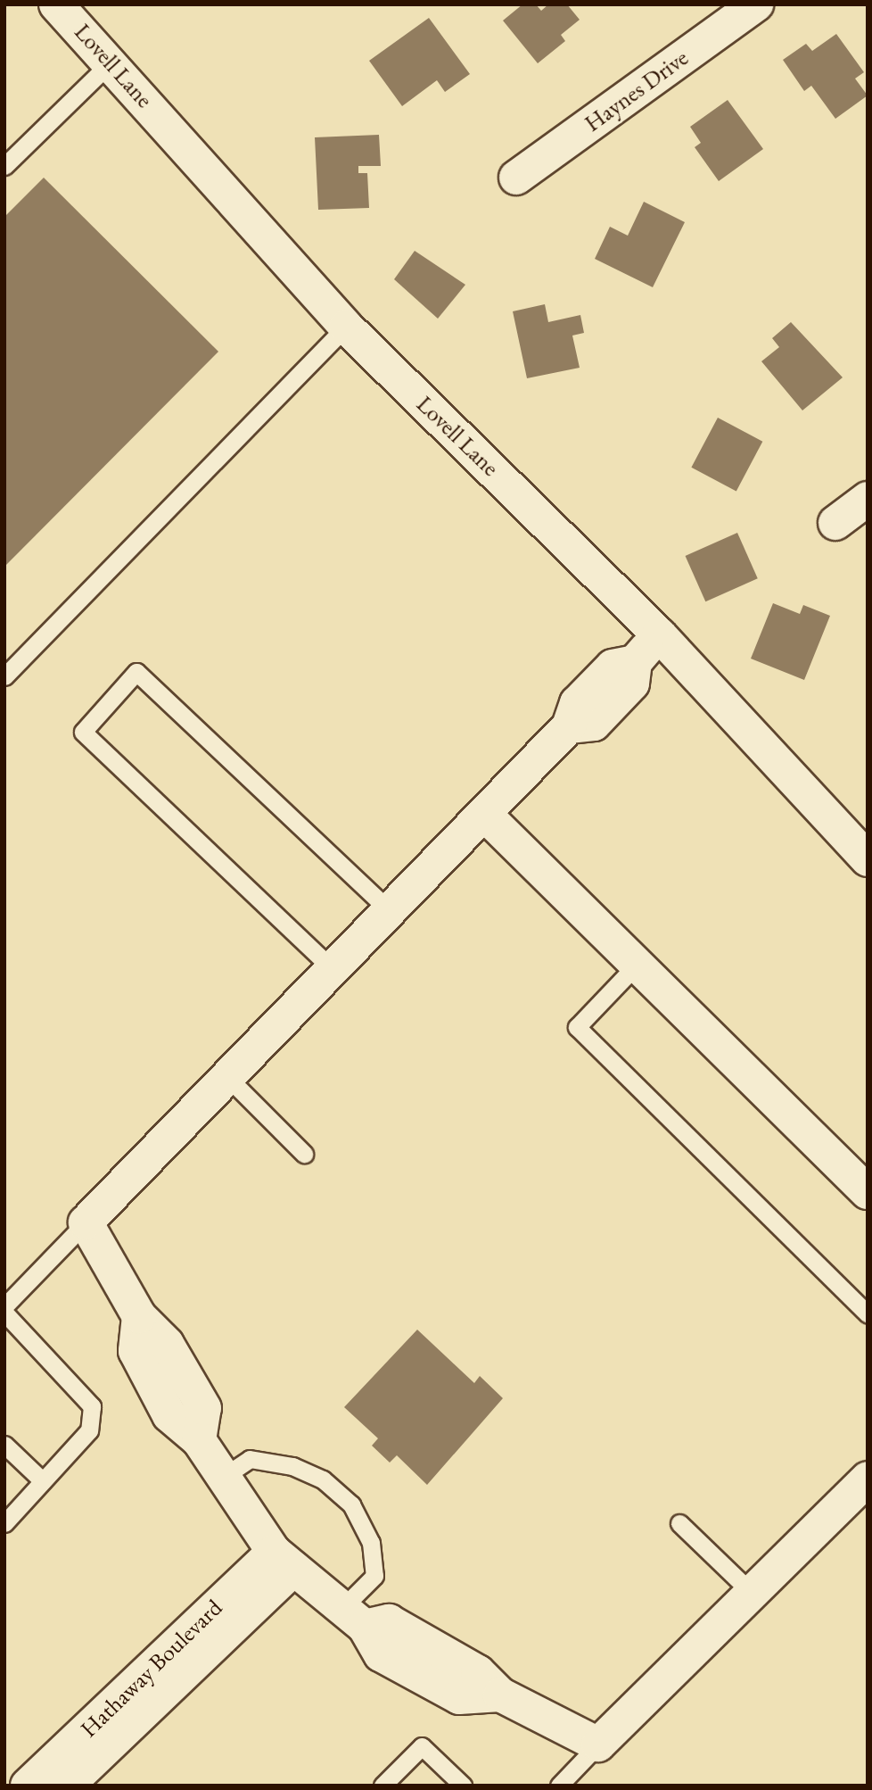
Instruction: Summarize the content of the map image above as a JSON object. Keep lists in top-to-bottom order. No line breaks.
{"streets":{"street":["Lovell Lane","Haynes Drive","Hathaway Boulevard"]}}
